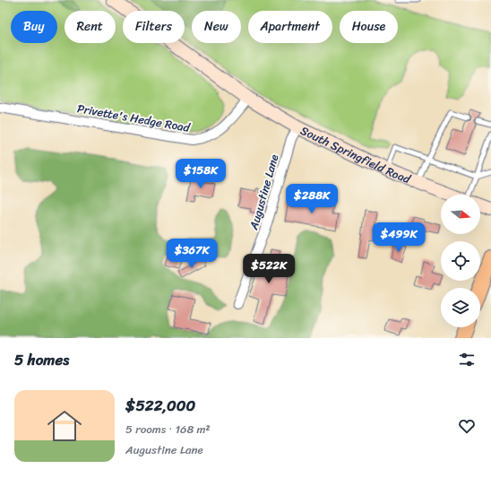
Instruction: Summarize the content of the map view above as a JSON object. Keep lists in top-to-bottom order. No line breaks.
{"streets":{"main road":["South Springfield Road"],"street":["Privette's Hedge Road","Augustine Lane"]},"crossings":[["Privette's Hedge Road","South Springfield Road"],["South Springfield Road","Augustine Lane"]],"north":"right","page":{"chip":["Buy","Rent","Filters","New","Apartment","House"],"price":["$158K","$288K","$499K","$367K","$522K"],"heading":"5 homes","list":[{"name":"$522,000","note":"5 rooms · 168 m² · Augustine Lane"}]}}
